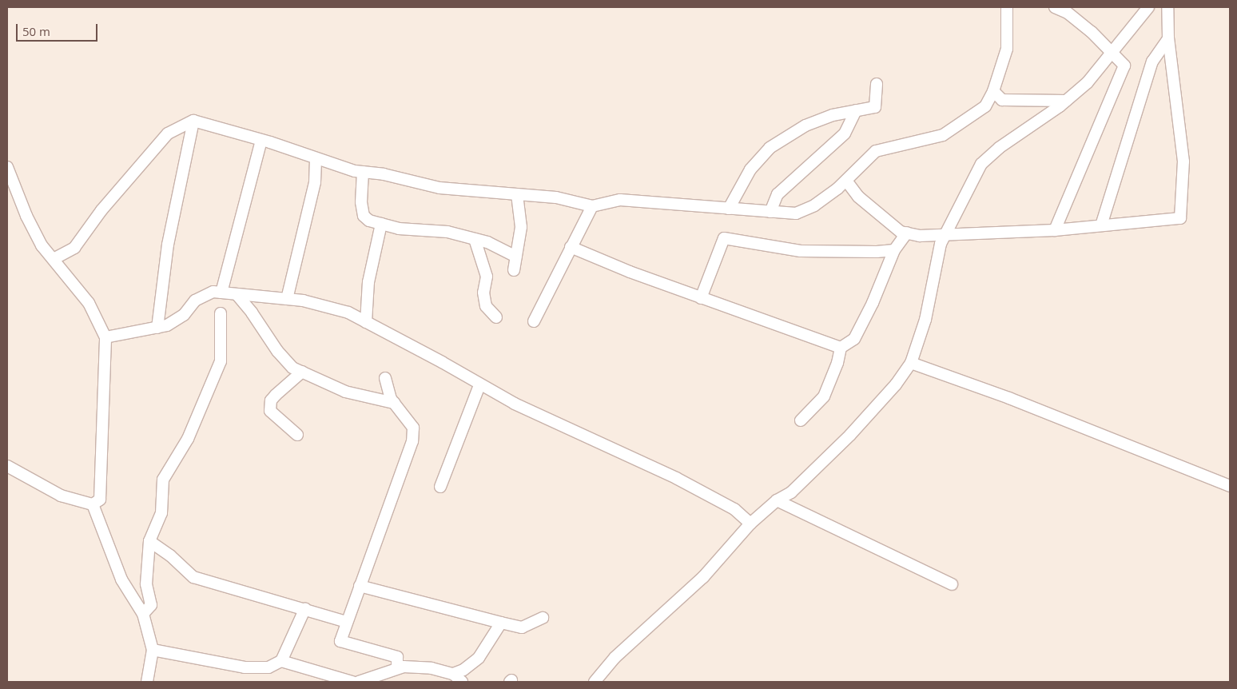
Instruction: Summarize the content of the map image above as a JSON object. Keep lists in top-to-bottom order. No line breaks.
{"scale_bar":"50 m"}
